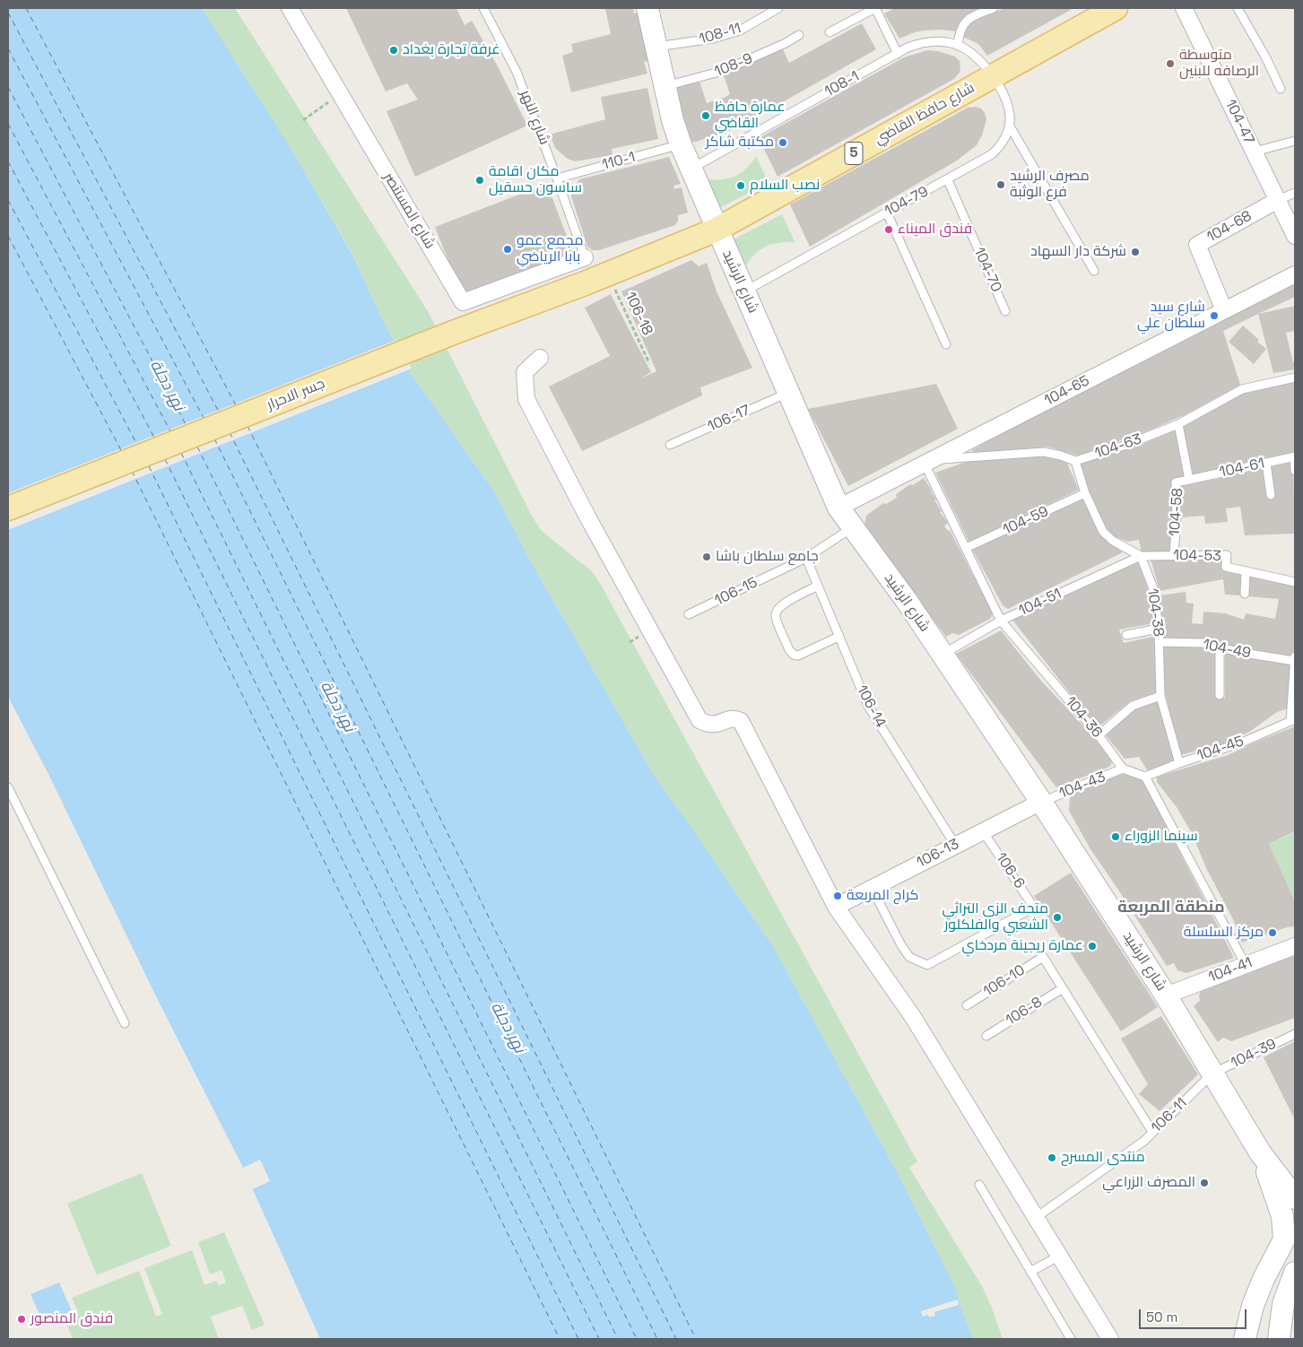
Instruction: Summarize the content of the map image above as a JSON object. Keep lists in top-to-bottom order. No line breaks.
{"streets":{"main road":["شارع حافظ القاضي","5","شارع الرشيد","جسر الاحرار"],"street":["104-47","شارع المستنصر","104-68","104-65","106-13","104-41"],"lane":["108-11","108-9","108-1","شارع النهر","110-1","104-79","104-70","106-17","104-63","104-61","104-58","104-59","104-53","106-15","104-51","104-38","104-49","106-14","104-36","104-45","104-43","106-6","106-10","106-8","104-39","106-11"],"path":["106-18"]},"crossings":[["108-11","شارع الرشيد"],["108-9","شارع الرشيد"],["108-1","شارع حافظ القاضي"],["108-1","شارع الرشيد"],["شارع حافظ القاضي","شارع الرشيد"],["شارع حافظ القاضي","106-18"],["شارع حافظ القاضي","جسر الاحرار"],["شارع النهر","110-1"],["شارع النهر","شارع المستنصر"],["104-47","104-68"],["110-1","شارع الرشيد"],["104-79","104-70"],["104-79","شارع الرشيد"],["104-68","104-65"],["شارع الرشيد","104-65"],["شارع الرشيد","106-17"],["شارع الرشيد","106-15"],["شارع الرشيد","104-51"],["شارع الرشيد","104-43"],["شارع الرشيد","106-13"],["شارع الرشيد","104-41"],["شارع الرشيد","104-39"],["شارع الرشيد","106-11"],["104-65","104-63"],["104-65","104-36"],["104-63","104-58"],["104-63","104-36"],["104-61","104-58"],["104-58","104-53"],["104-59","104-36"],["104-53","104-51"],["104-53","104-38"],["106-15","106-14"],["104-51","104-38"],["104-51","104-36"],["104-38","104-49"],["104-38","104-45"],["106-14","106-13"],["104-36","104-43"],["104-43","106-13"],["106-13","106-6"],["106-10","106-8"],["104-39","106-11"]],"districts":["منطقة المربعة"],"water":["نهر دجلة"],"places":["غرفة تجارة بغداد","متوسطة الرصافه للبنين","عمارة حافظ القاضي","مكتبة شاكر","مكان اقامة ساسون حسقيل","مصرف الرشيد فرع الوثبة","نصب السلام","فندق الميناء","مجمع عمو بابا الرياضي","شركة دار السهاد","شارع سيد سلطان علي","جامع سلطان باشا","سينما الزوراء","كراج المربعة","متحف الزي التراثي الشعبي والفلكلور","مركز السلسلة","عمارة ريجينة مردخاي","منتدى المسرح","المصرف الزراعي","فندق المنصور"],"scale_bar":"50 m"}
